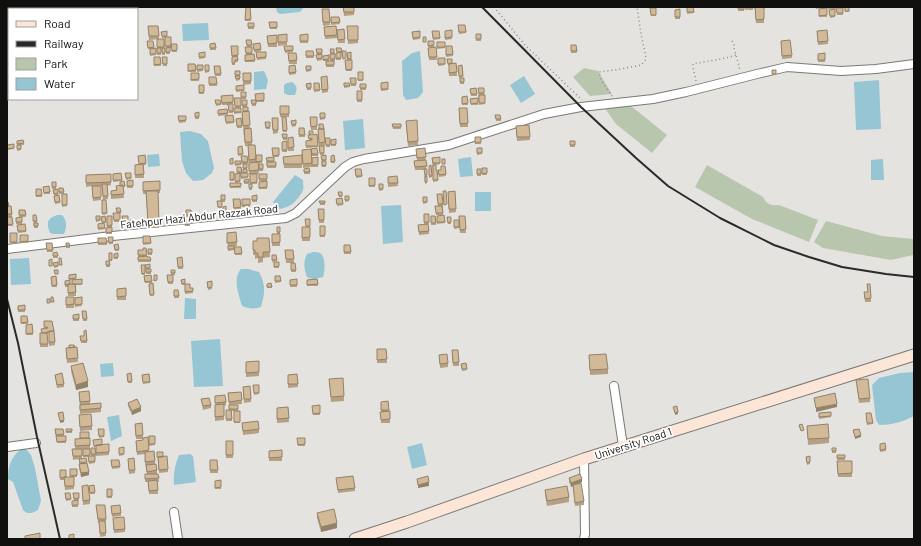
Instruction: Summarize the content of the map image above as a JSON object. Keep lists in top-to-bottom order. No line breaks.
{"streets":{"main road":["University Road 1"],"street":["Fatehpur Hazi Abdur Razzak Road"]},"legend":["Road","Railway","Park","Water"]}
